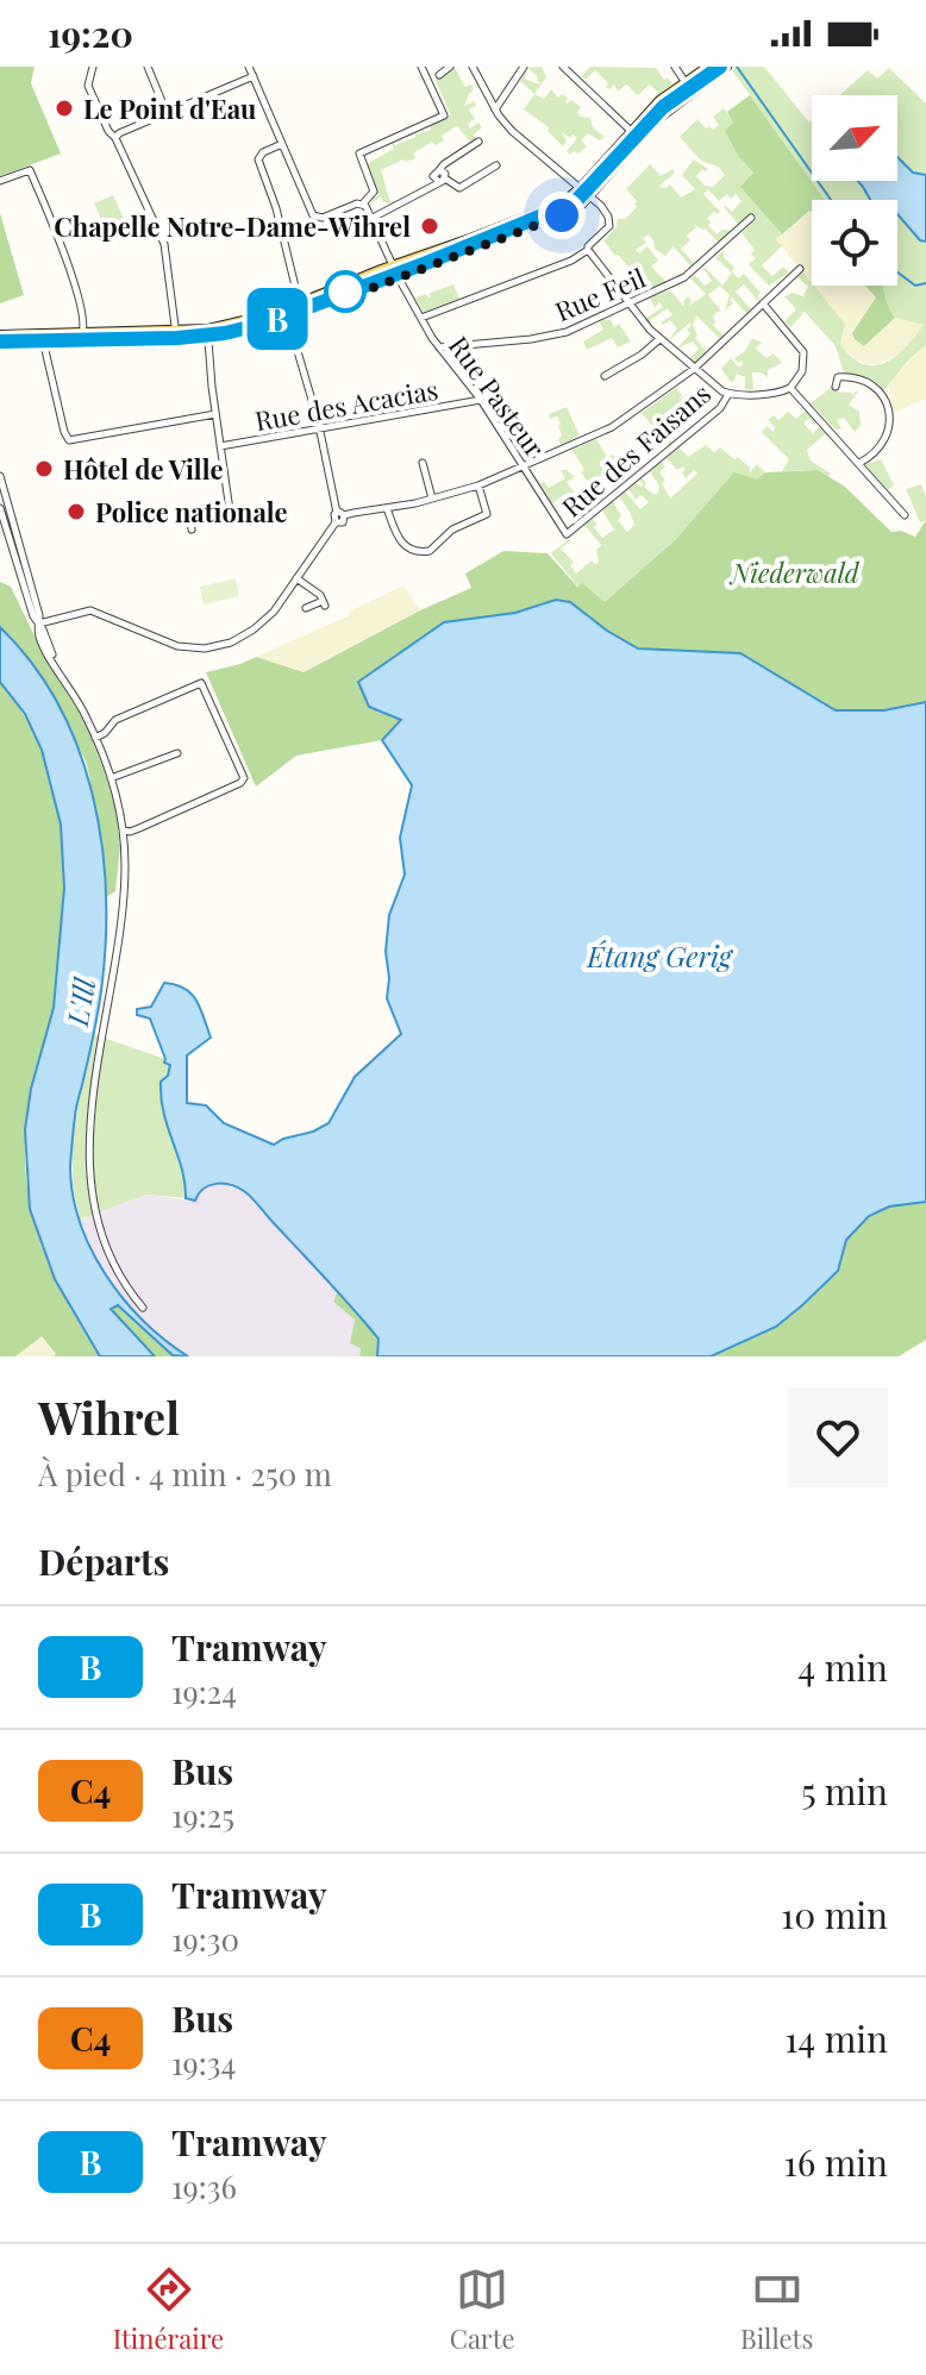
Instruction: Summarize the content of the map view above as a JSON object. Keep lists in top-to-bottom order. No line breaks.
{"streets":{"street":["Rue Feil","Rue Pasteur","Rue des Acacias","Rue des Faisans"]},"crossings":[["Rue Feil","Rue Pasteur"],["Rue Pasteur","Rue des Acacias"],["Rue Pasteur","Rue des Faisans"]],"water":["Étang Gerig","L'Ill"],"parks":["Niederwald"],"places":["Le Point d'Eau","Chapelle Notre-Dame-Wihrel","Hôtel de Ville","Police nationale"],"lines":["tram line B"],"north":"top right","page":{"status":"19:20","on_map":"B","heading":[["Wihrel","À pied · 4 min · 250 m"],"Départs"],"list":[{"mark":"B","name":"Tramway","note":"19:24","value":"4 min"},{"mark":"C4","name":"Bus","note":"19:25","value":"5 min"},{"mark":"B","name":"Tramway","note":"19:30","value":"10 min"},{"mark":"C4","name":"Bus","note":"19:34","value":"14 min"},{"mark":"B","name":"Tramway","note":"19:36","value":"16 min"}],"tabs":["Itinéraire","Carte","Billets"]}}
